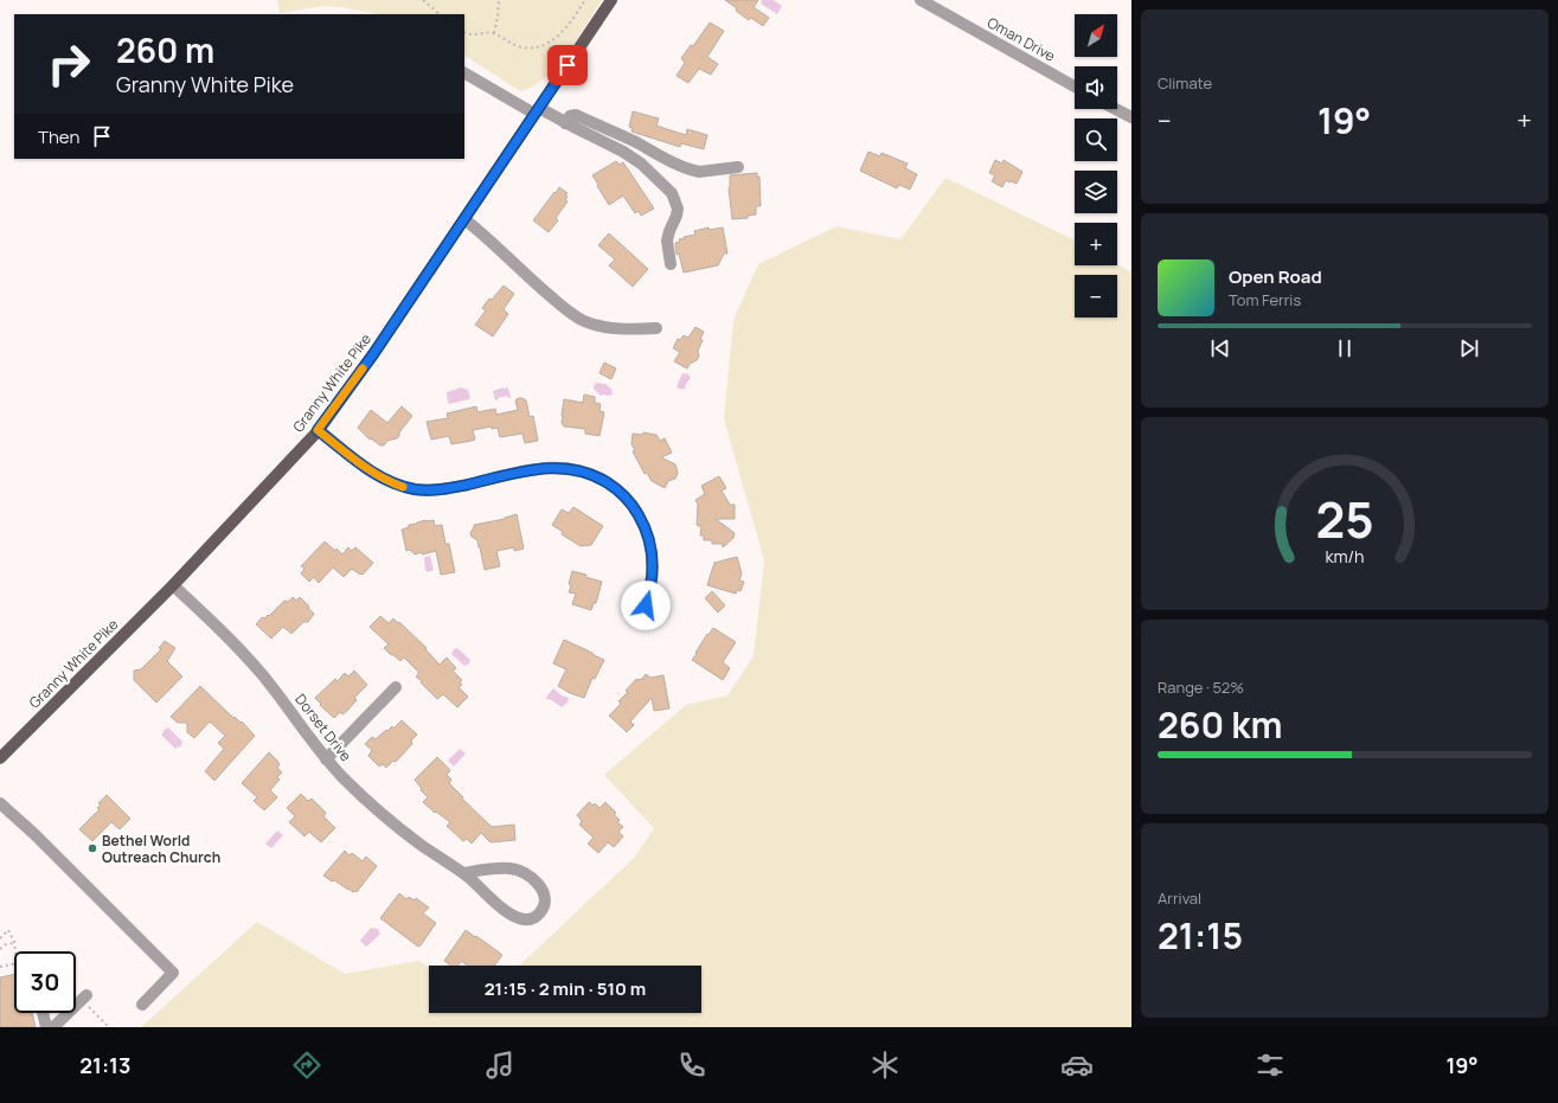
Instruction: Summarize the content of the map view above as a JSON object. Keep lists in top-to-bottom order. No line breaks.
{"streets":{"main road":["Granny White Pike"],"street":["Oman Drive","Dorset Drive"]},"crossings":[["Granny White Pike","Dorset Drive"]],"places":["Bethel World Outreach Church"],"north":"top right","page":{"tile":["Climate",["Range · 52%","260 km"],["Arrival","21:15"]],"map_buttons":["+","−"],"turn":["260 m","Granny White Pike"],"heat":["−","19°","+"],"then":"Then","song":["Open Road","Tom Ferris"],"limit":"30","trip":"21:15 · 2 min · 510 m","tabs":["21:13","19°"],"gauge":["25","km/h"]}}
